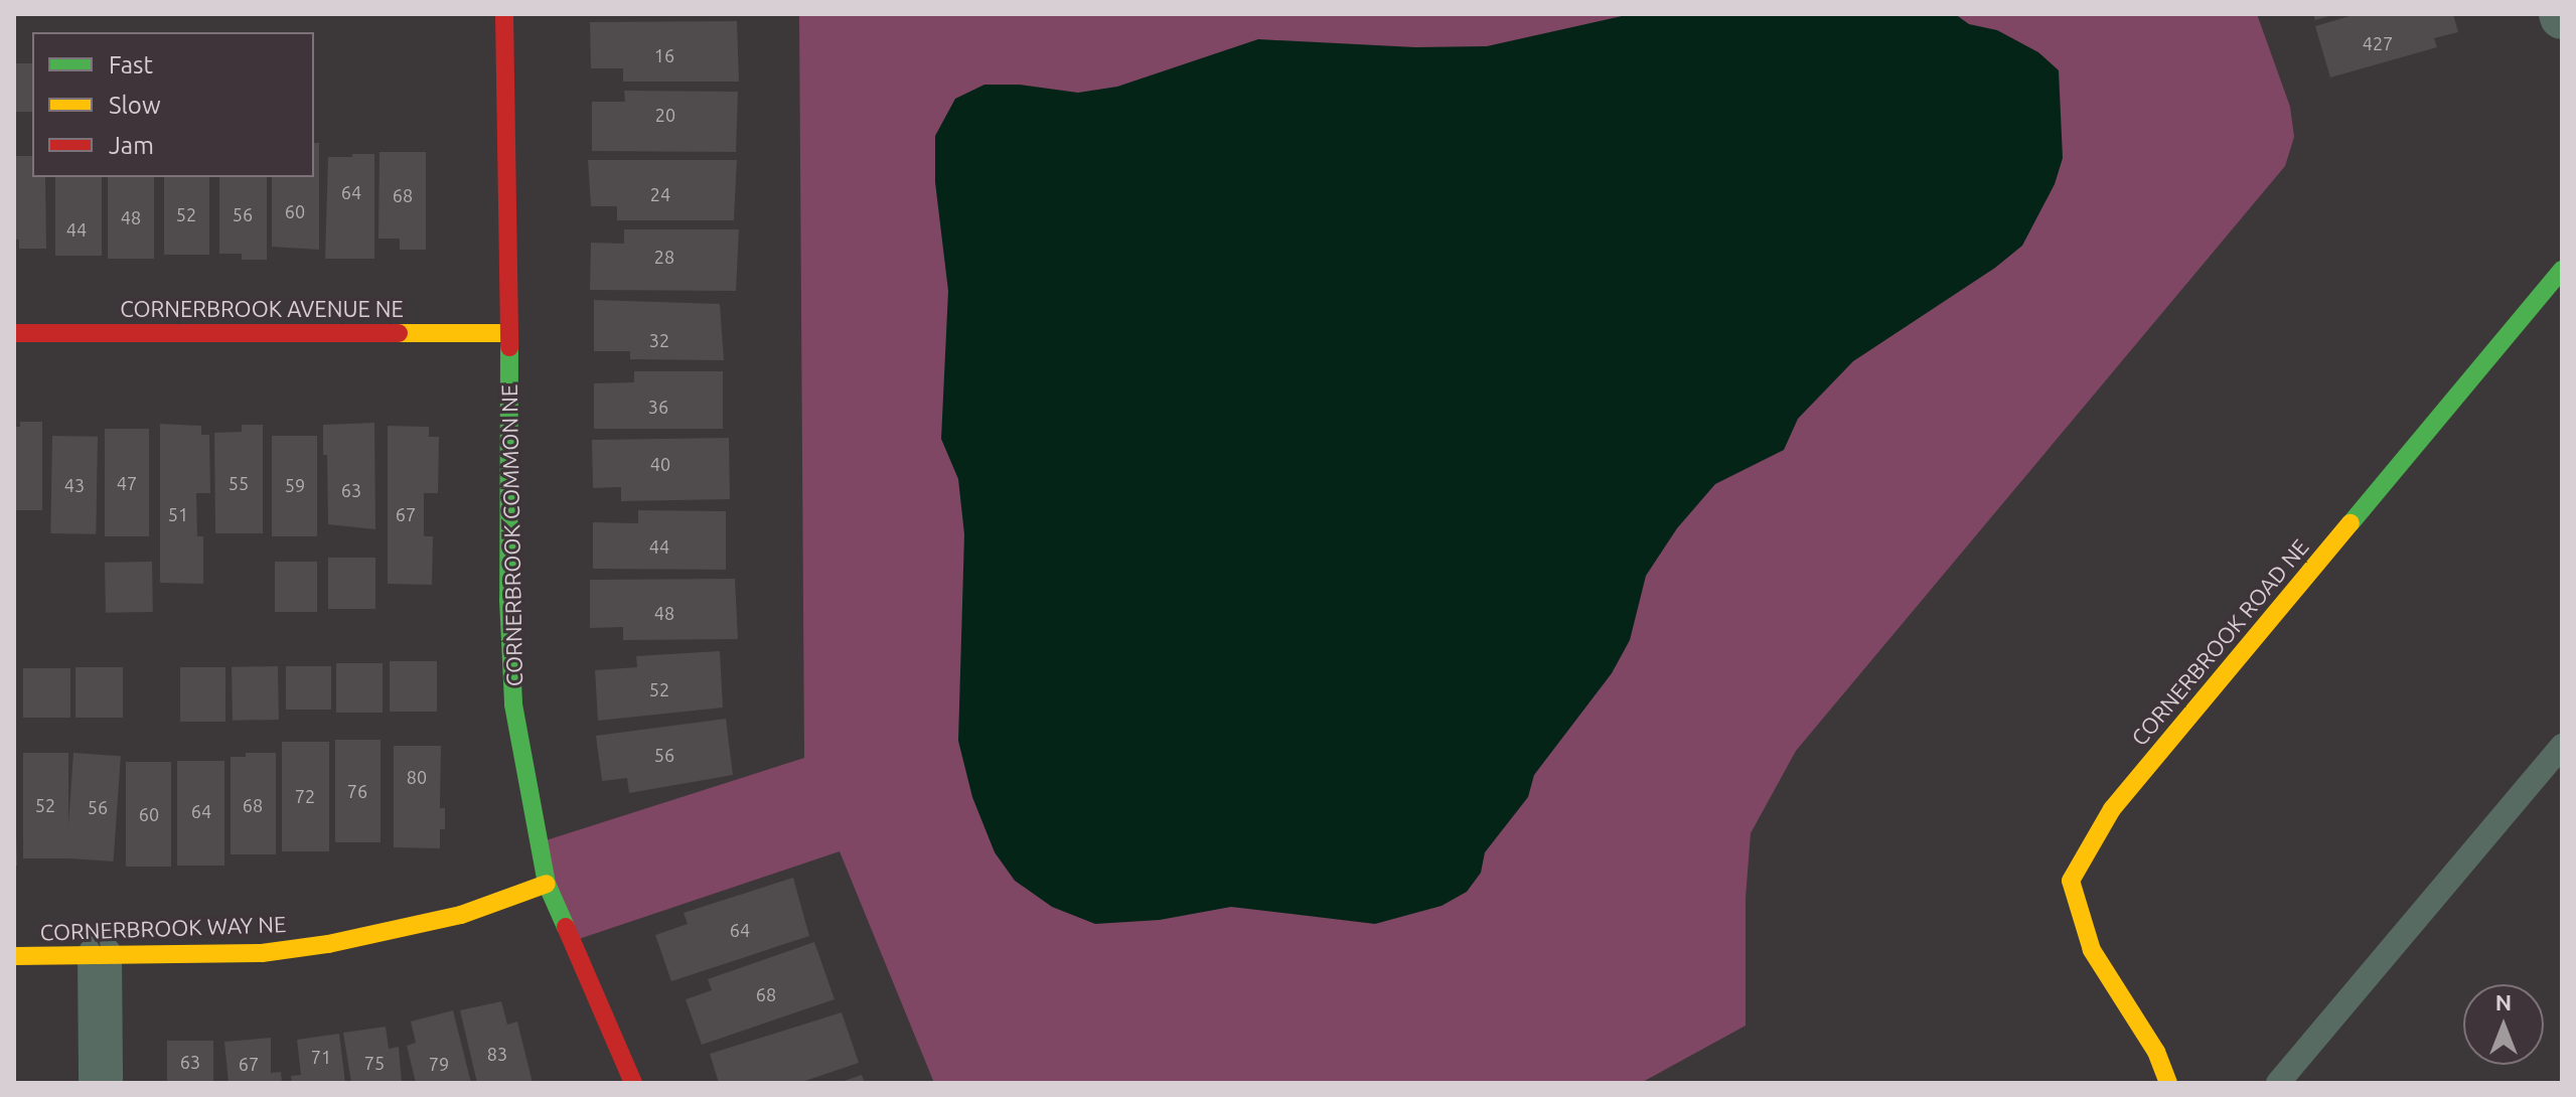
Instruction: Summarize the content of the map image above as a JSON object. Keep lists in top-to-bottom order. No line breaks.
{"streets":{"street":["CORNERBROOK AVENUE NE","CORNERBROOK COMMON NE","CORNERBROOK ROAD NE","CORNERBROOK WAY NE"]},"crossings":[["CORNERBROOK AVENUE NE","CORNERBROOK COMMON NE"],["CORNERBROOK COMMON NE","CORNERBROOK WAY NE"]],"house_numbers":["427","16","20","64","24","68","60","52","56","48","44","28","32","36","40","47","55","43","59","63","51","67","44","48","52","56","80","76","72","52","68","56","64","60","64","68","83","71","63","75","67","79"],"legend":["Fast","Slow","Jam"],"north":"top"}
